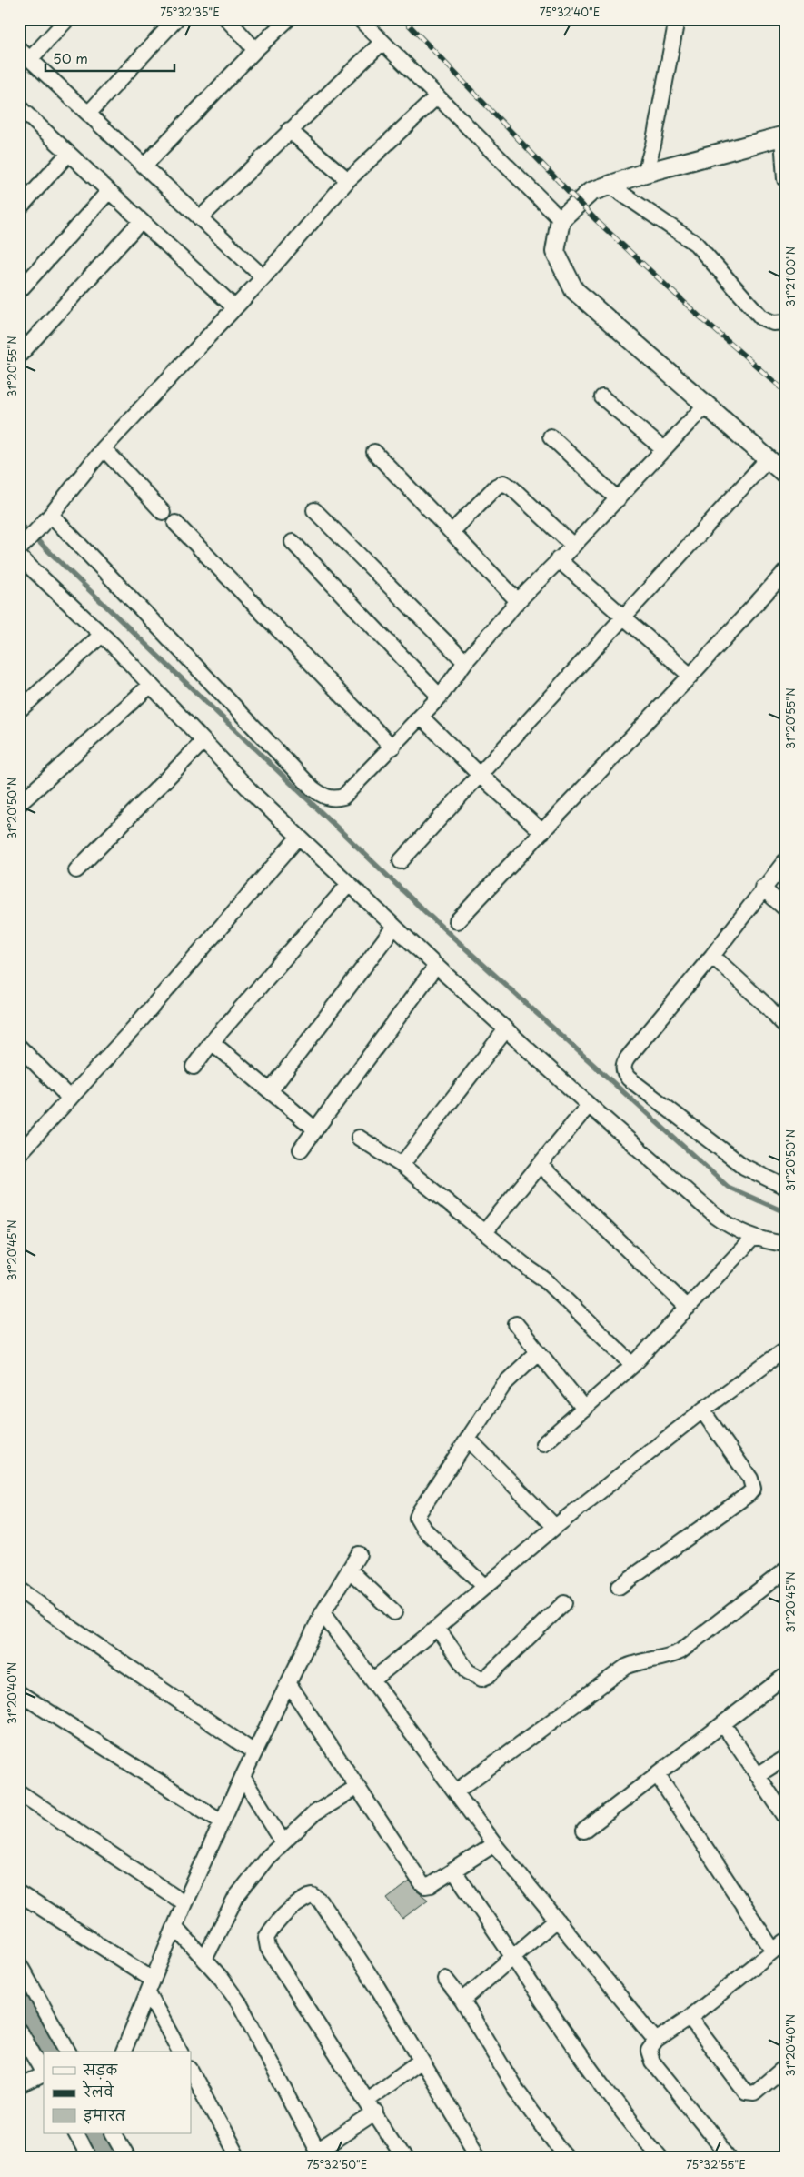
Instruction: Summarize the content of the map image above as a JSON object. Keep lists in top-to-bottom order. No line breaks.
{"legend":["सड़क","रेलवे","इमारत"],"scale_bar":"50 m","coordinates":["75°32'35\"E","75°32'40\"E","31°21'00\"N","31°20'55\"N","31°20'50\"N","31°20'45\"N","31°20'40\"N","75°32'50\"E","75°32'55\"E"]}
